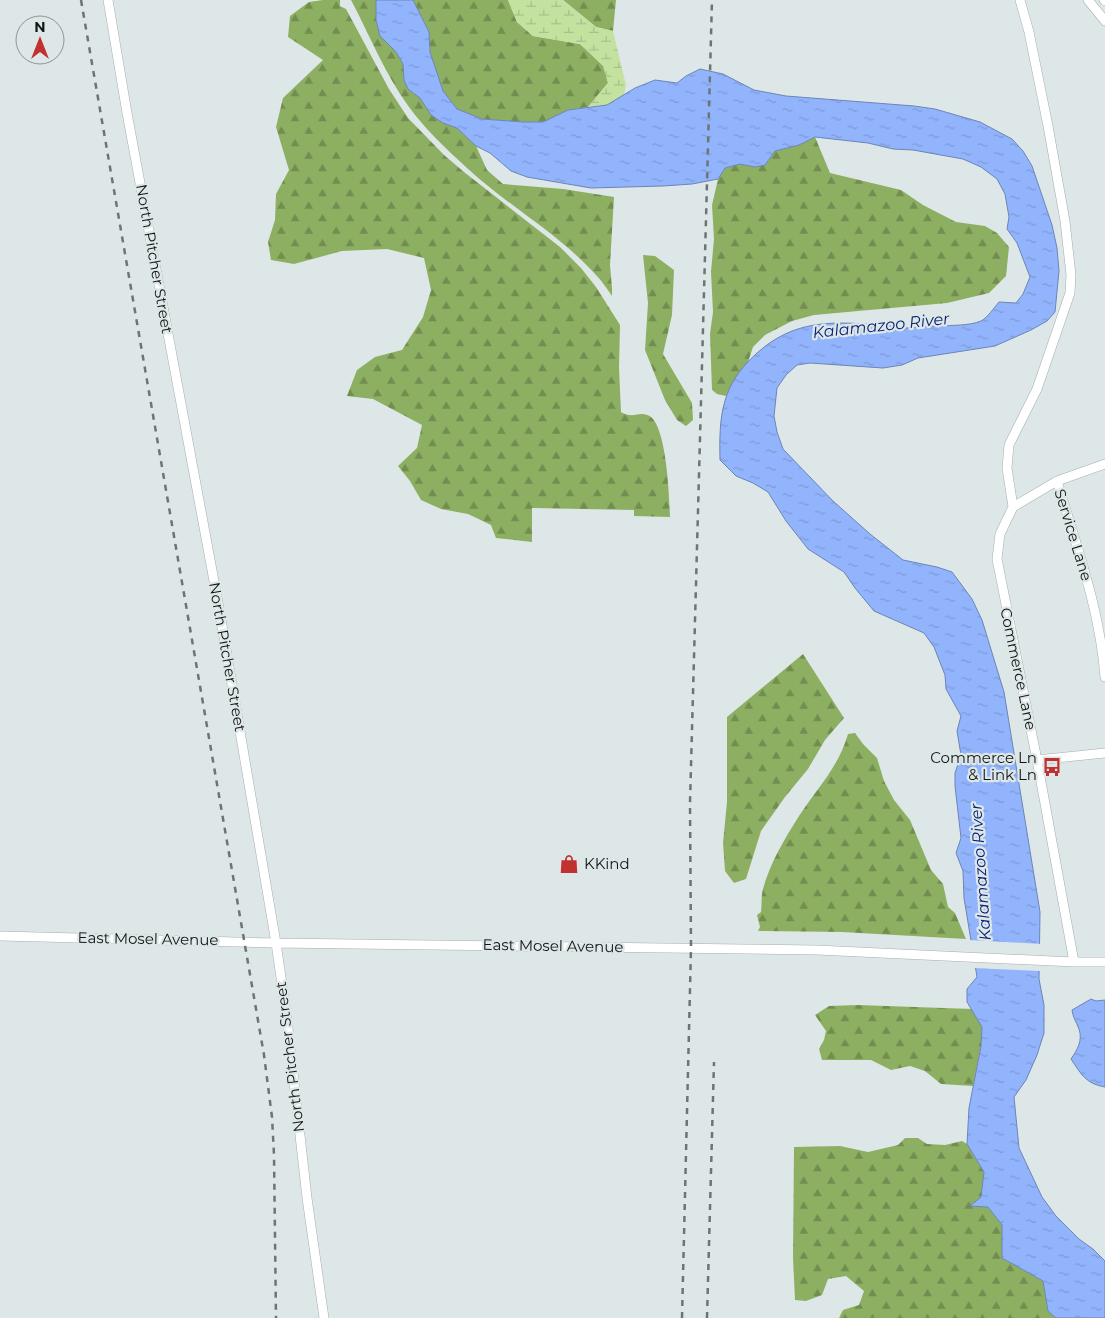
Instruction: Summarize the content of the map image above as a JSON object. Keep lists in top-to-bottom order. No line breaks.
{"streets":{"street":["North Pitcher Street","Service Lane","Commerce Lane","East Mosel Avenue"]},"crossings":[["North Pitcher Street","East Mosel Avenue"],["Commerce Lane","East Mosel Avenue"]],"water":["Kalamazoo River"],"places":{"bus stop":["Commerce Ln & Link Ln"],"shop":["KKind"]},"north":"top"}
